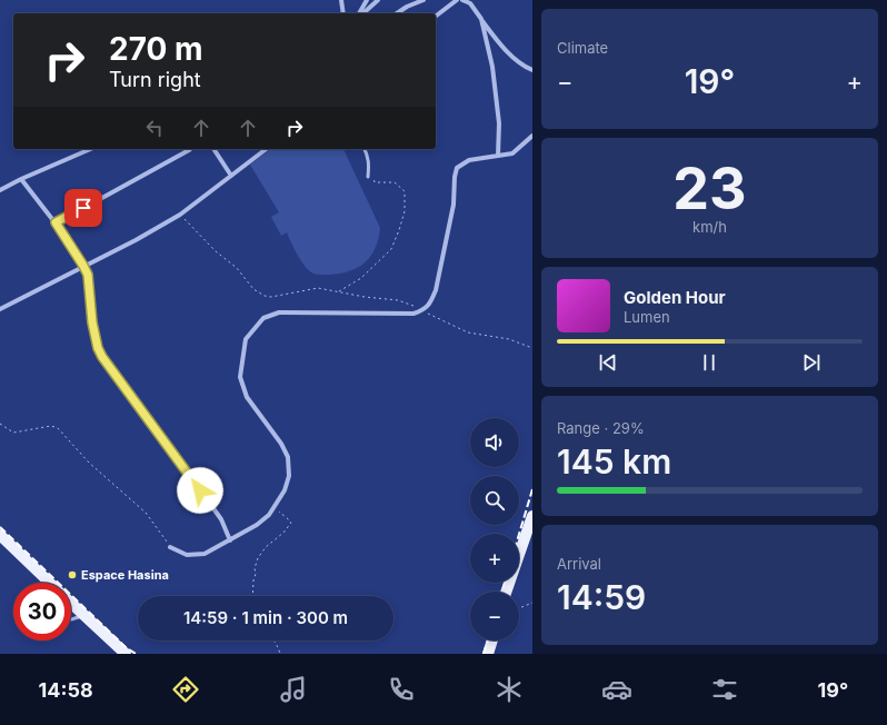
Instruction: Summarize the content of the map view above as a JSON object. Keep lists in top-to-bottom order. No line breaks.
{"places":["Espace Hasina"],"page":{"tile":["Climate",["23","km/h"],["Range · 29%","145 km"],["Arrival","14:59"]],"turn":["270 m","Turn right"],"heat":["−","19°","+"],"song":["Golden Hour","Lumen"],"map_buttons":["+","−"],"limit":"30","trip":"14:59 · 1 min · 300 m","tabs":["14:58","19°"]}}
